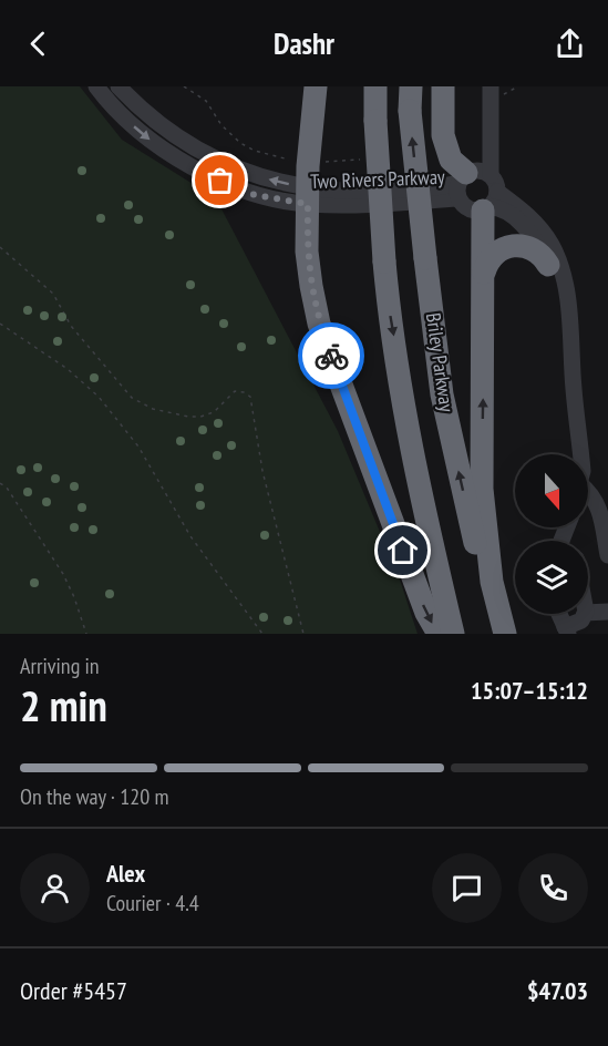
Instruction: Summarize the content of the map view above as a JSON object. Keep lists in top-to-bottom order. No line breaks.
{"streets":{"highway":["Briley Parkway"],"street":["Two Rivers Parkway"]},"north":"bottom","page":{"header":"Dashr","heading":["2 min","Arriving in","15:07–15:12"],"panel":["Alex","Courier · 4.4","Order #5457","$47.03"],"bar":"On the way · 120 m"}}
